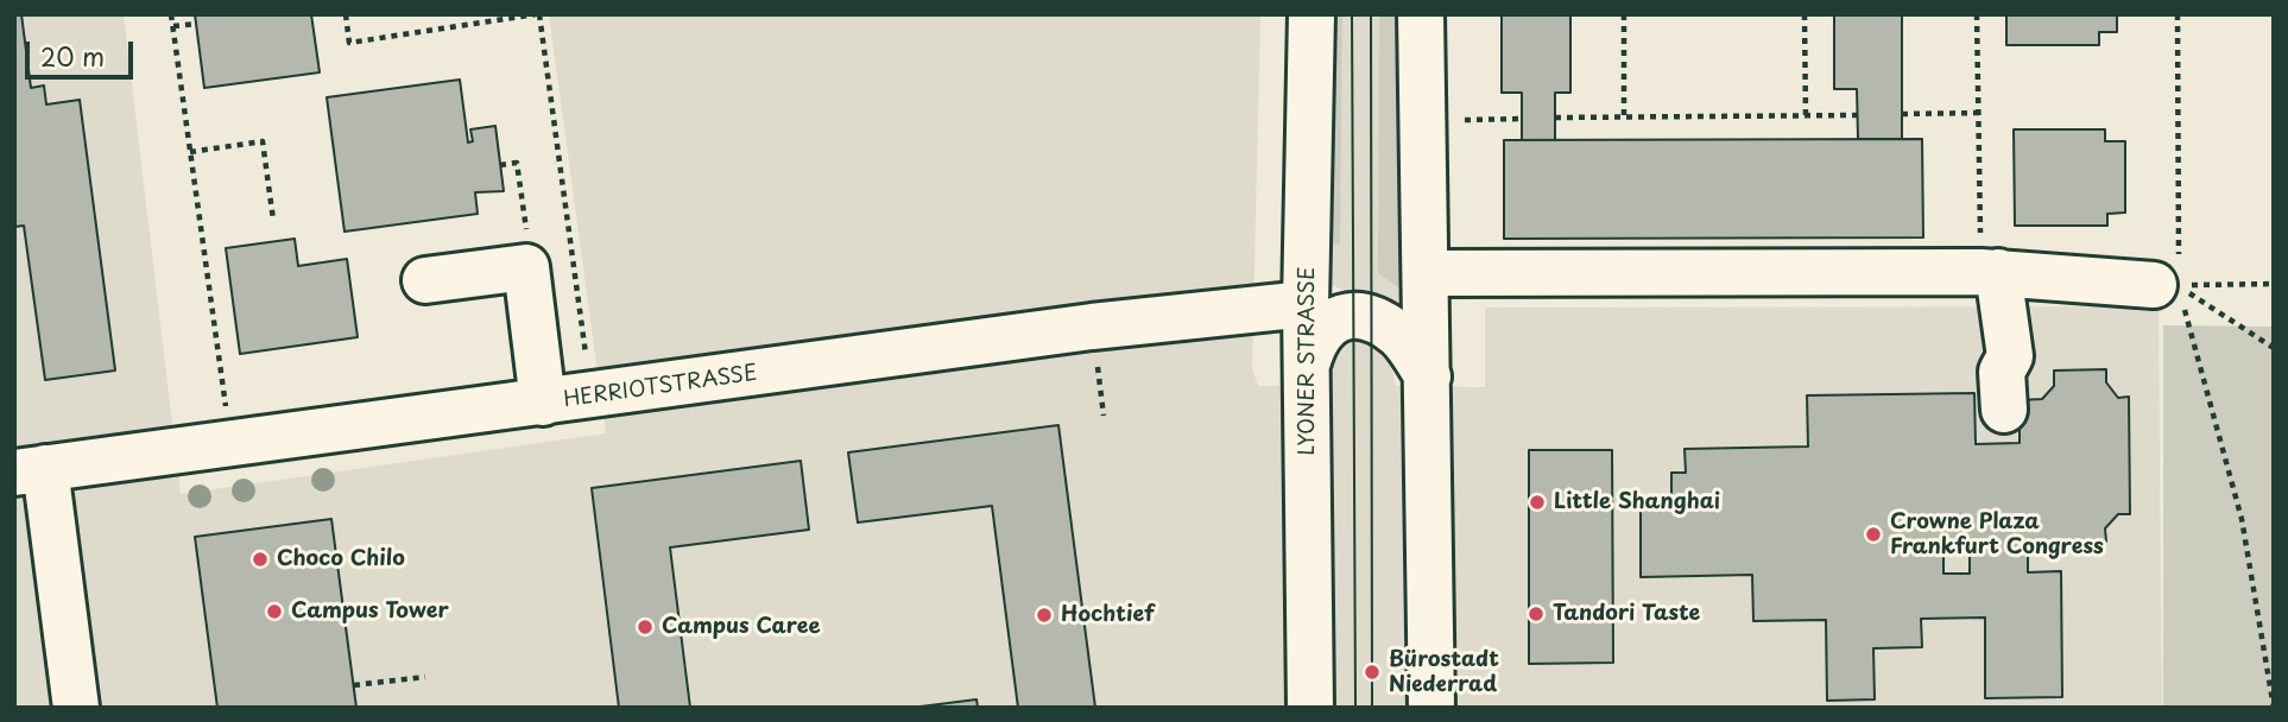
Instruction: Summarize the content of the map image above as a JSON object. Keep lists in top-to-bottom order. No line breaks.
{"streets":{"main road":["LYONER STRASSE","HERRIOTSTRASSE"]},"crossings":[["LYONER STRASSE","HERRIOTSTRASSE"]],"places":["Little Shanghai","Crowne Plaza Frankfurt Congress","Choco Chilo","Campus Tower","Tandori Taste","Hochtief","Campus Caree","Bürostadt Niederrad"],"scale_bar":"20 m"}
